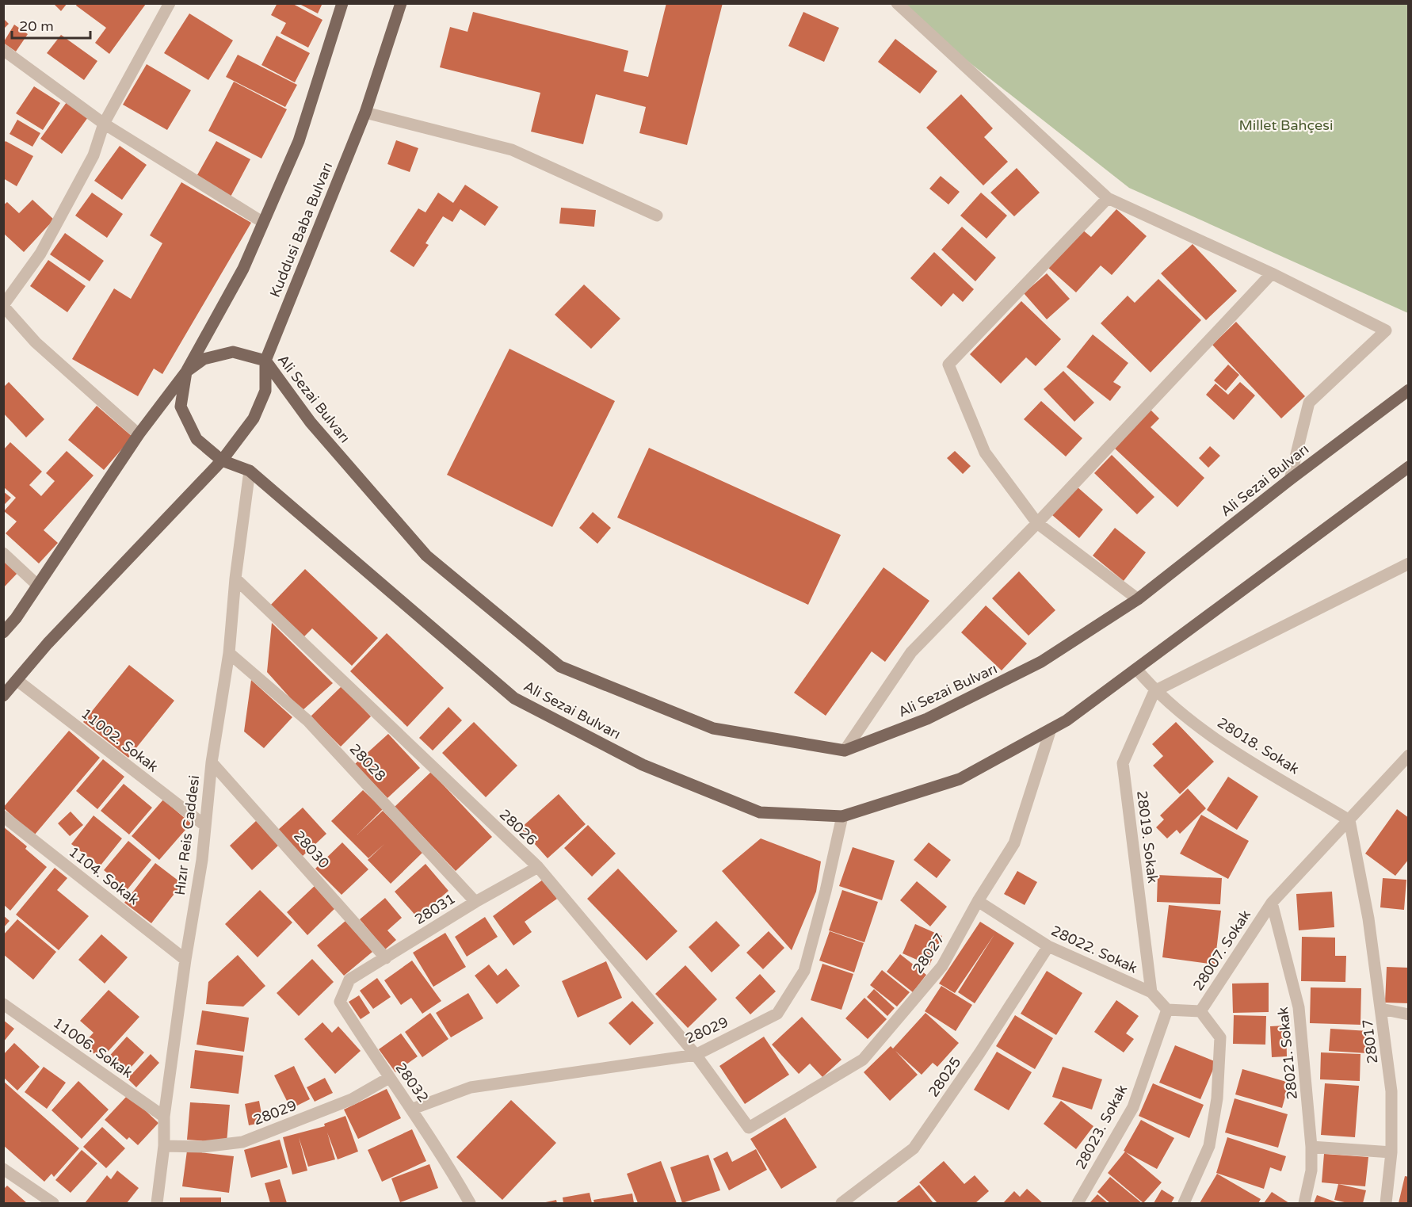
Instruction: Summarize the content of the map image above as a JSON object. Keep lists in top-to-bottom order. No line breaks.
{"streets":{"main road":["Kuddusi Baba Bulvarı","Ali Sezai Bulvarı"],"street":["11002. Sokak","28018. Sokak","28028","28026","Hızır Reis Caddesi","28019. Sokak","28030","1104. Sokak","28031","28022. Sokak","28007. Sokak","28027","28029","28017","11006. Sokak","28021. Sokak","28025","28032","28023. Sokak"]},"crossings":[["Kuddusi Baba Bulvarı","Ali Sezai Bulvarı"],["Kuddusi Baba Bulvarı","11002. Sokak"],["Ali Sezai Bulvarı","Hızır Reis Caddesi"],["Ali Sezai Bulvarı","28027"],["Ali Sezai Bulvarı","28029"],["11002. Sokak","Hızır Reis Caddesi"],["28018. Sokak","28019. Sokak"],["28018. Sokak","28007. Sokak"],["28018. Sokak","28017"],["28028","Hızır Reis Caddesi"],["28028","28031"],["28026","Hızır Reis Caddesi"],["28026","28031"],["28026","28027"],["28026","28029"],["Hızır Reis Caddesi","28030"],["Hızır Reis Caddesi","1104. Sokak"],["Hızır Reis Caddesi","28029"],["Hızır Reis Caddesi","11006. Sokak"],["28019. Sokak","28022. Sokak"],["28030","28031"],["28031","28032"],["28022. Sokak","28027"],["28022. Sokak","28025"],["28022. Sokak","28023. Sokak"],["28007. Sokak","28017"],["28007. Sokak","28021. Sokak"],["28029","28032"]],"parks":["Millet Bahçesi"],"scale_bar":"20 m"}
